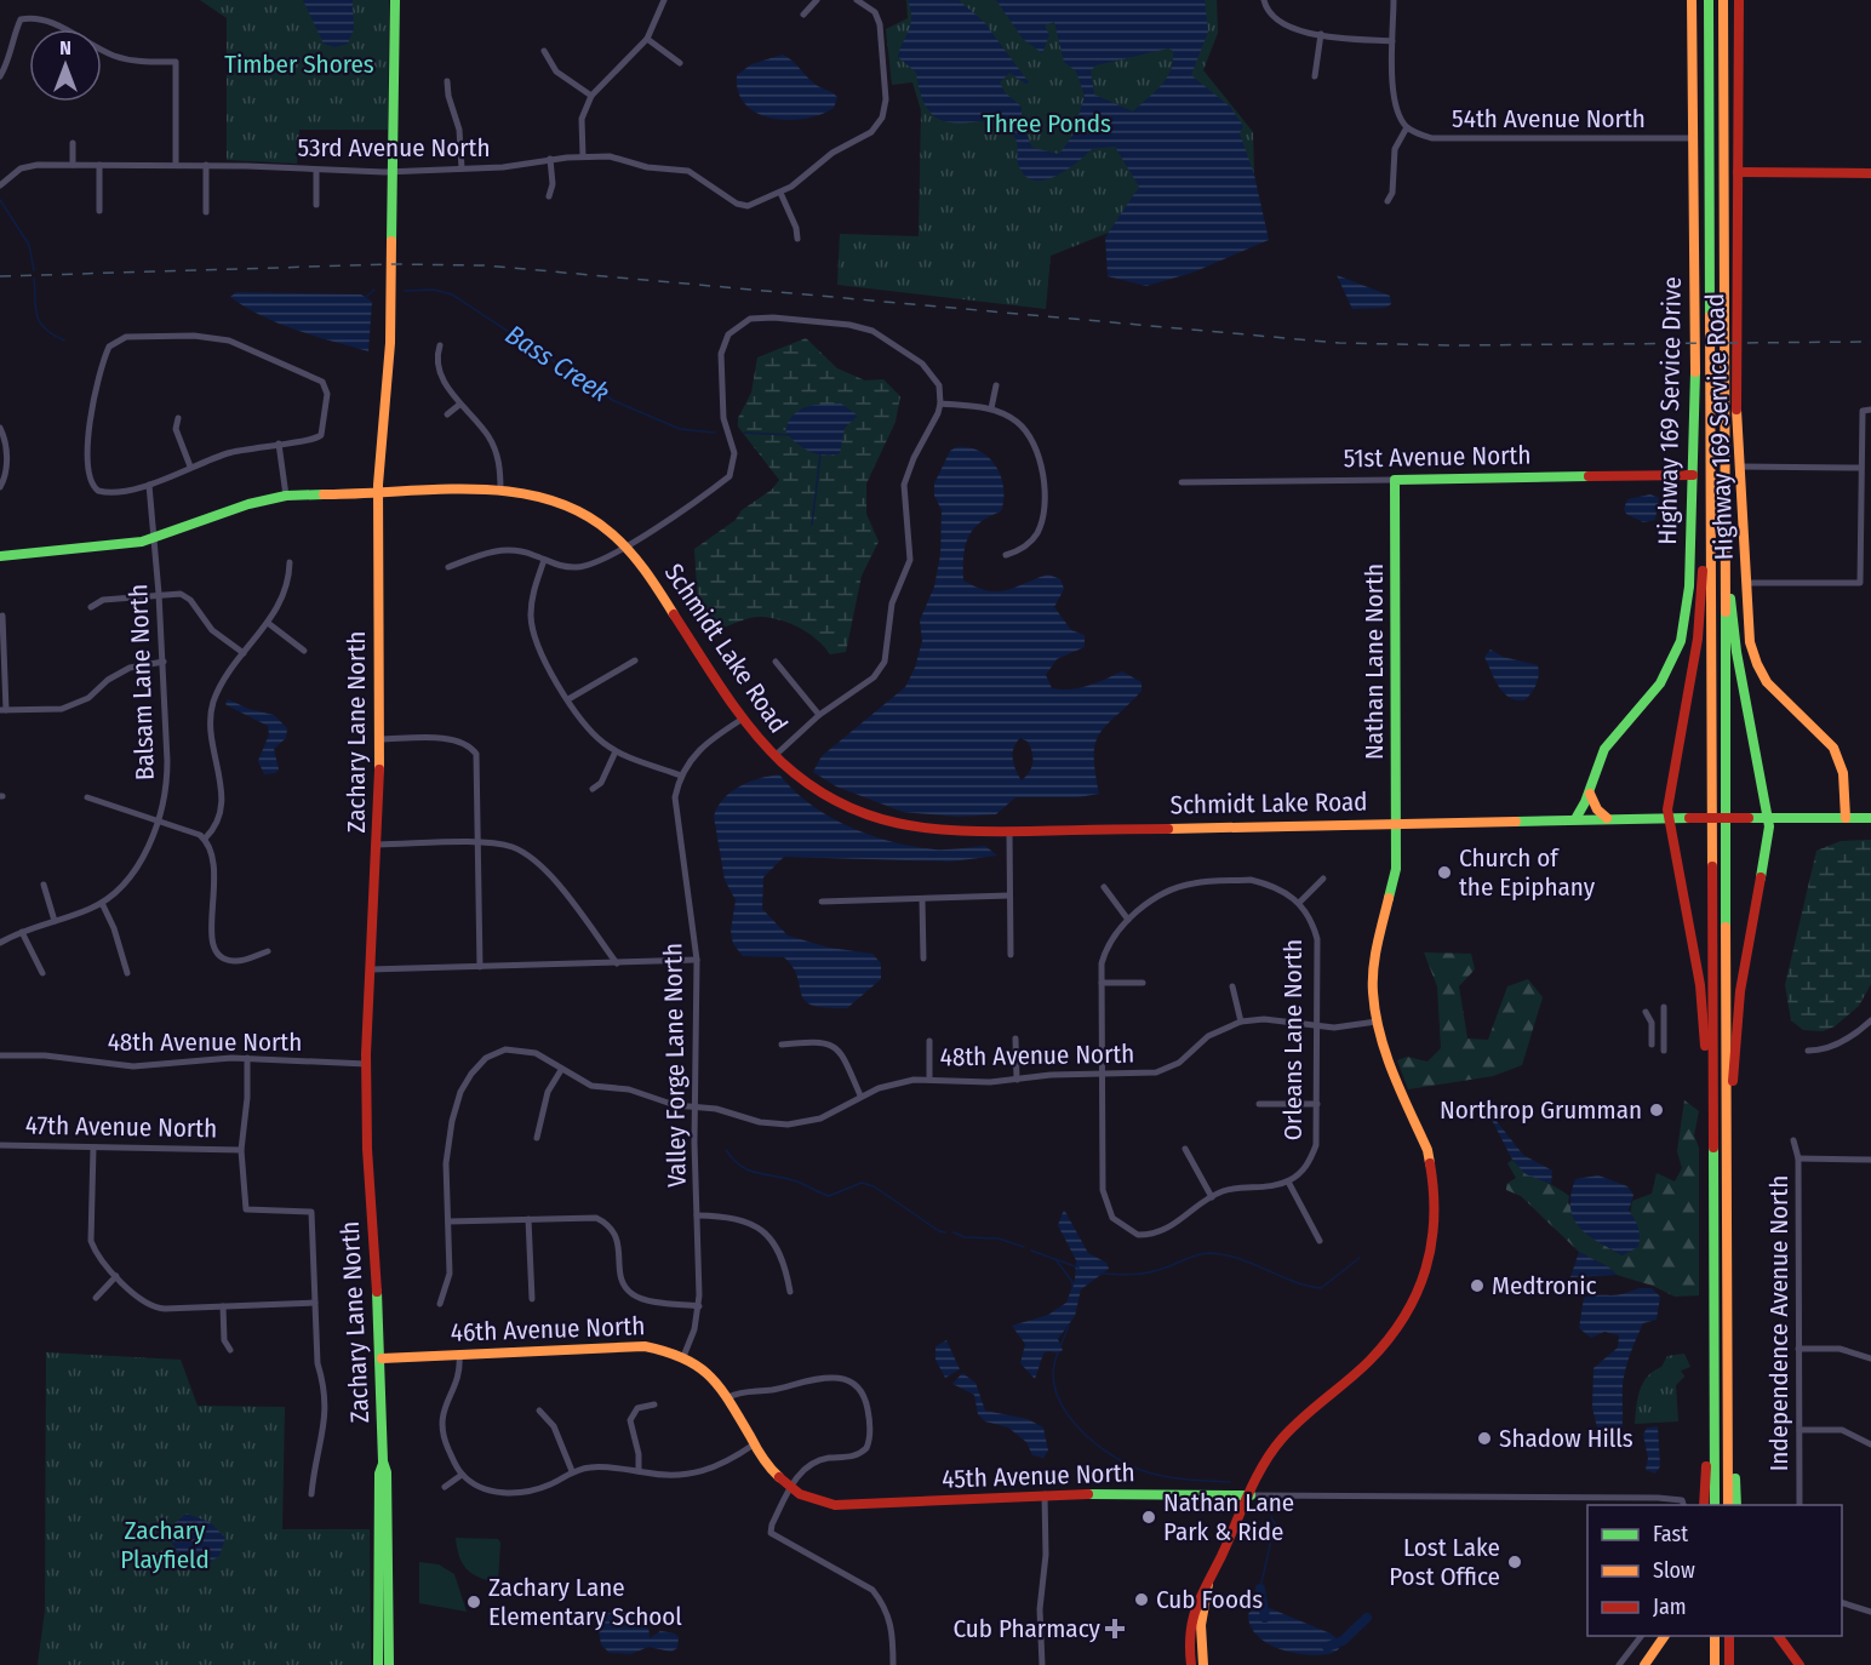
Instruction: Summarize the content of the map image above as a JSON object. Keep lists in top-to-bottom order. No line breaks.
{"streets":{"main road":["Highway 169 Service Drive","Highway 169 Service Road","51st Avenue North","Schmidt Lake Road","Nathan Lane North","Zachary Lane North","46th Avenue North","45th Avenue North"],"street":["54th Avenue North","53rd Avenue North","Balsam Lane North","Orleans Lane North","48th Avenue North","Valley Forge Lane North","47th Avenue North","Independence Avenue North"]},"crossings":[["54th Avenue North","Highway 169 Service Drive"],["53rd Avenue North","Zachary Lane North"],["Highway 169 Service Drive","51st Avenue North"],["Highway 169 Service Drive","Schmidt Lake Road"],["Highway 169 Service Road","Schmidt Lake Road"],["51st Avenue North","Nathan Lane North"],["Schmidt Lake Road","Nathan Lane North"],["Schmidt Lake Road","Balsam Lane North"],["Schmidt Lake Road","Zachary Lane North"],["Nathan Lane North","48th Avenue North"],["Nathan Lane North","45th Avenue North"],["Zachary Lane North","48th Avenue North"],["Zachary Lane North","46th Avenue North"],["Orleans Lane North","48th Avenue North"],["48th Avenue North","Valley Forge Lane North"],["Valley Forge Lane North","46th Avenue North"],["46th Avenue North","45th Avenue North"]],"water":["Bass Creek"],"parks":["Timber Shores","Three Ponds","Zachary Playfield"],"places":{"other":["Church of the Epiphany","Northrop Grumman","Medtronic","Shadow Hills","Nathan Lane Park & Ride","Lost Lake Post Office","Cub Foods","Zachary Lane Elementary School"],"health":["Cub Pharmacy"]},"legend":["Fast","Slow","Jam"],"north":"top"}
